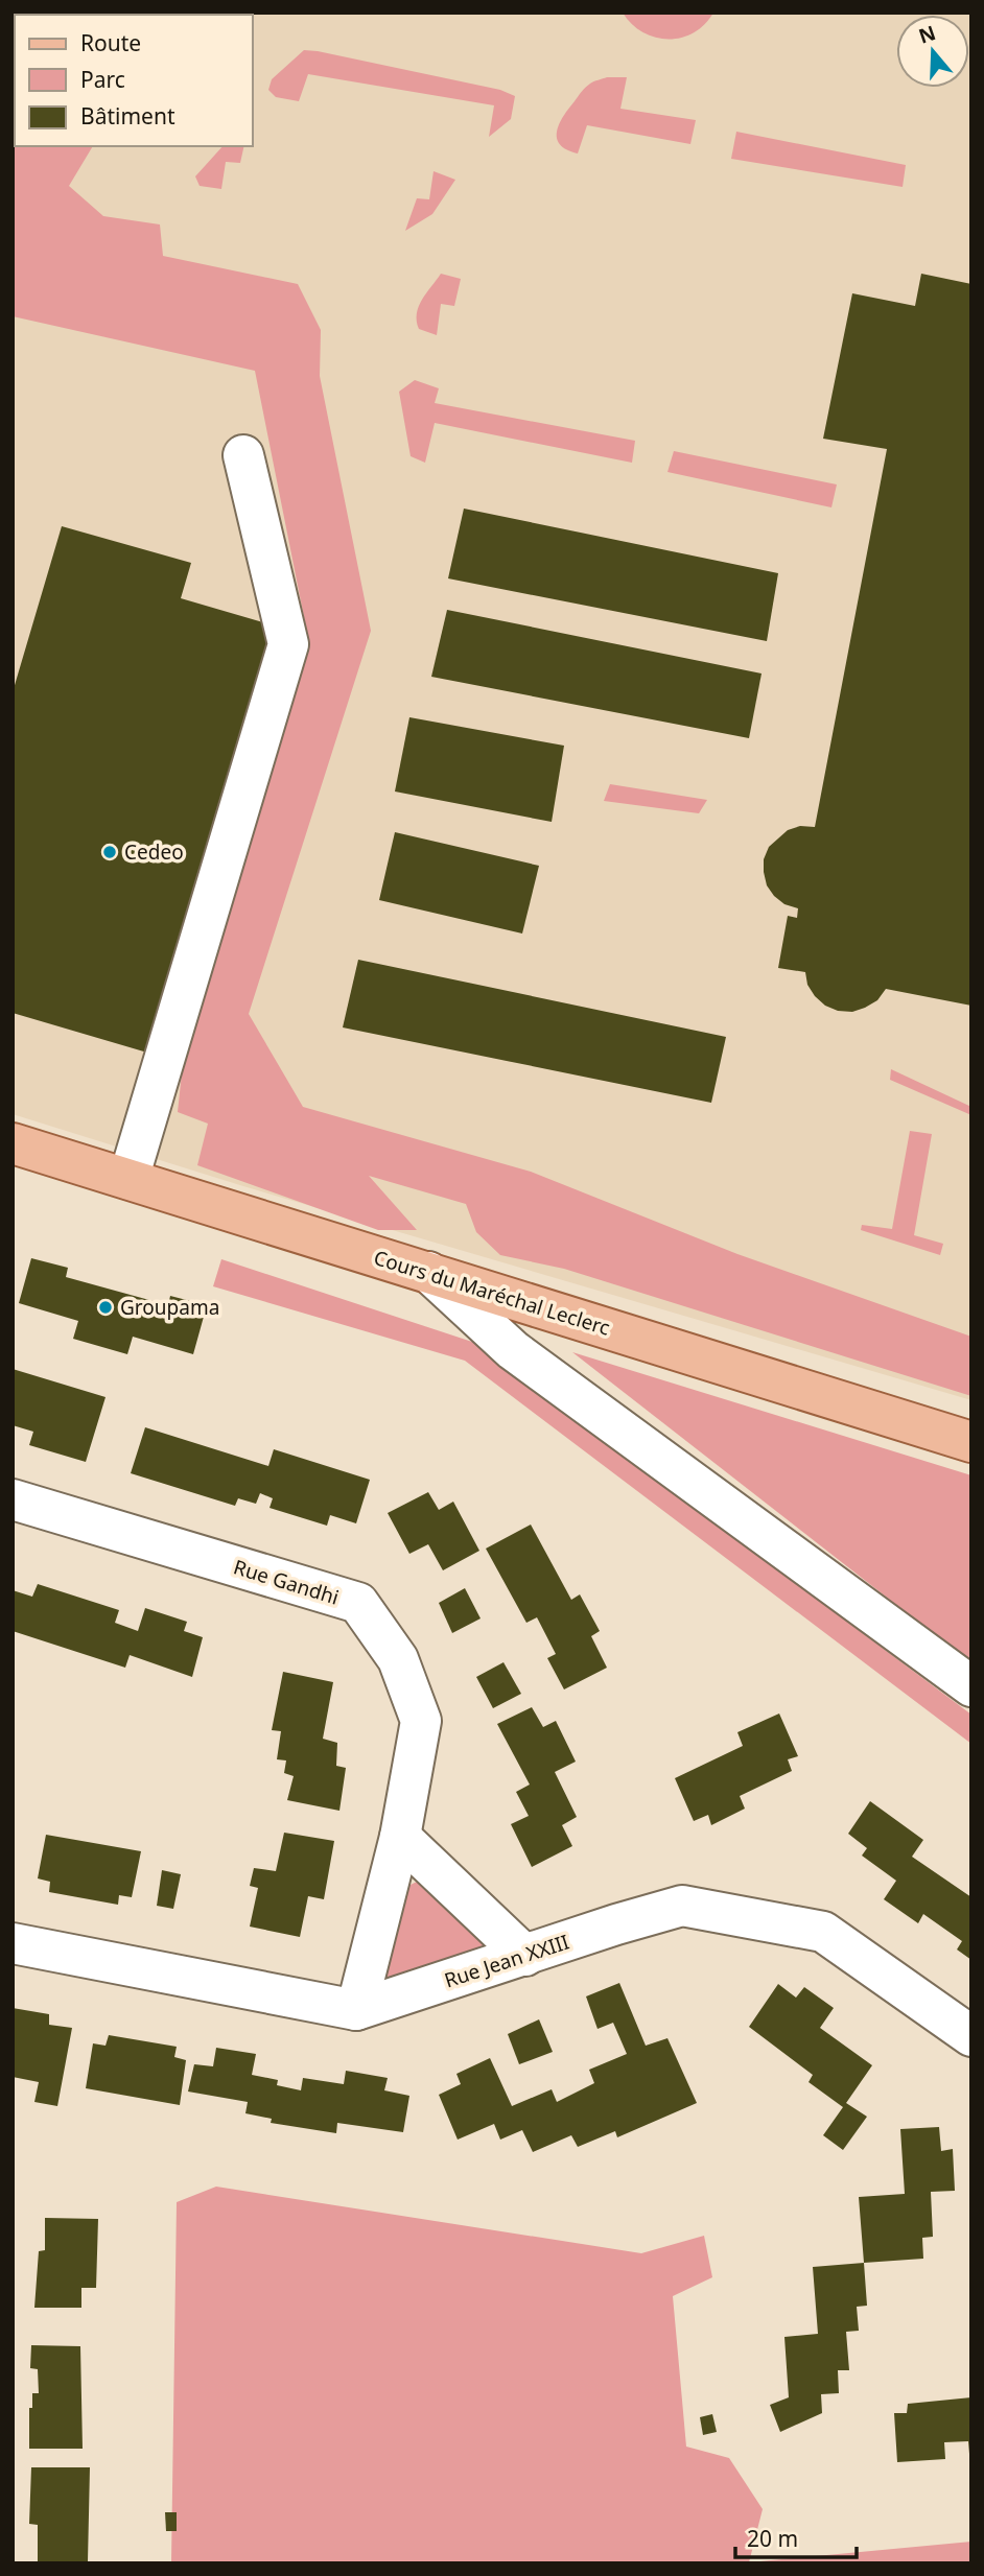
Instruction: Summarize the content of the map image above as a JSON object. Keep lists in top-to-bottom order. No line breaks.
{"streets":{"main road":["Cours du Maréchal Leclerc"],"street":["Rue Gandhi","Rue Jean XXIII"]},"crossings":[["Rue Gandhi","Rue Jean XXIII"]],"places":["Cedeo","Groupama"],"legend":["Route","Parc","Bâtiment"],"scale_bar":"20 m","north":"top"}
